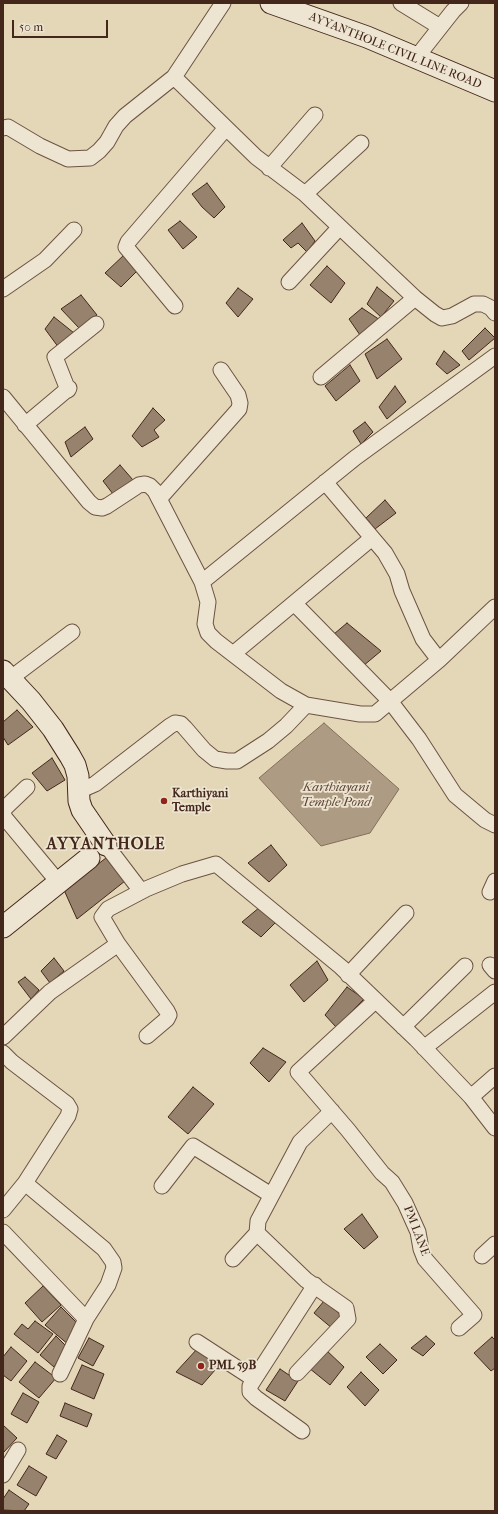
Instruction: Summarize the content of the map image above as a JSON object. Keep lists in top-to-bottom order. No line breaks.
{"streets":{"main road":["AYYANTHOLE CIVIL LINE ROAD"],"street":["PM LANE"]},"districts":["AYYANTHOLE"],"water":["Karthiayani Temple Pond"],"places":["Karthiyani Temple","PML 59B"],"scale_bar":"50 m"}
